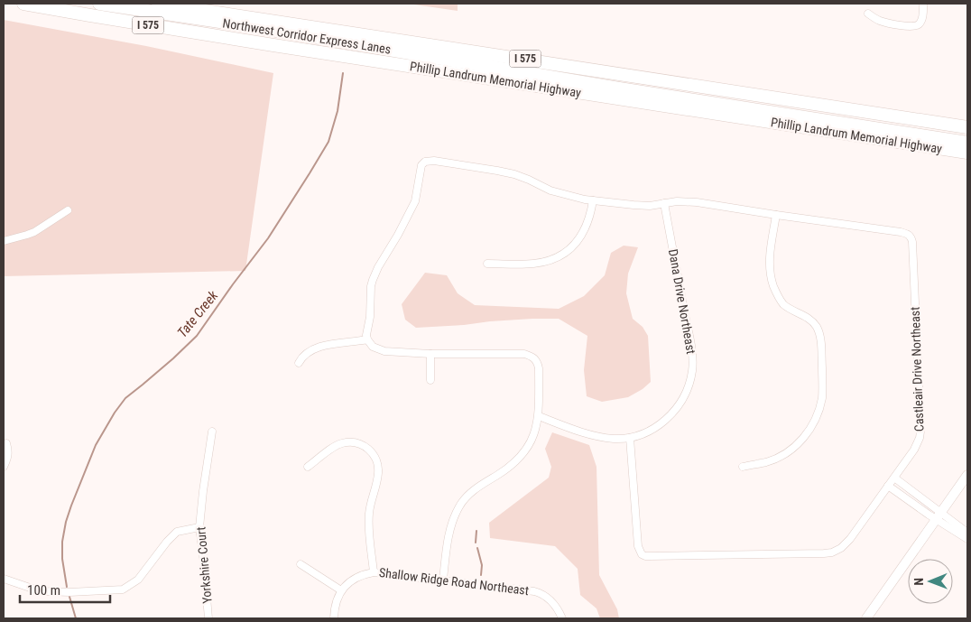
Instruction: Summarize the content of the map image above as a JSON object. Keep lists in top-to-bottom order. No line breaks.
{"streets":{"highway":["I 575","Northwest Corridor Express Lanes","Phillip Landrum Memorial Highway"],"street":["Dana Drive Northeast","Castleair Drive Northeast","Yorkshire Court","Shallow Ridge Road Northeast"]},"crossings":[["Dana Drive Northeast","Castleair Drive Northeast"]],"water":["Tate Creek"],"scale_bar":"100 m","north":"left"}
